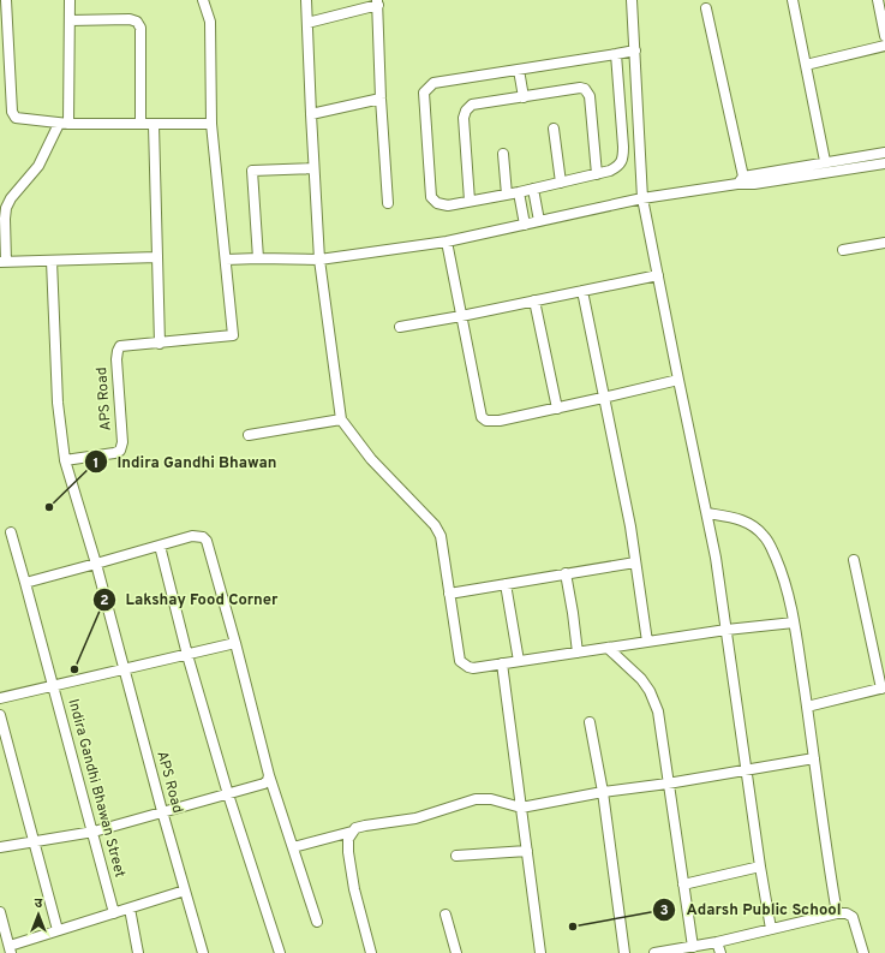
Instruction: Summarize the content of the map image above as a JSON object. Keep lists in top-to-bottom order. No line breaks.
{"streets":{"street":["APS Road","Indira Gandhi Bhawan Street"]},"places":["Indira Gandhi Bhawan","Lakshay Food Corner","Adarsh Public School"],"north":"top"}
